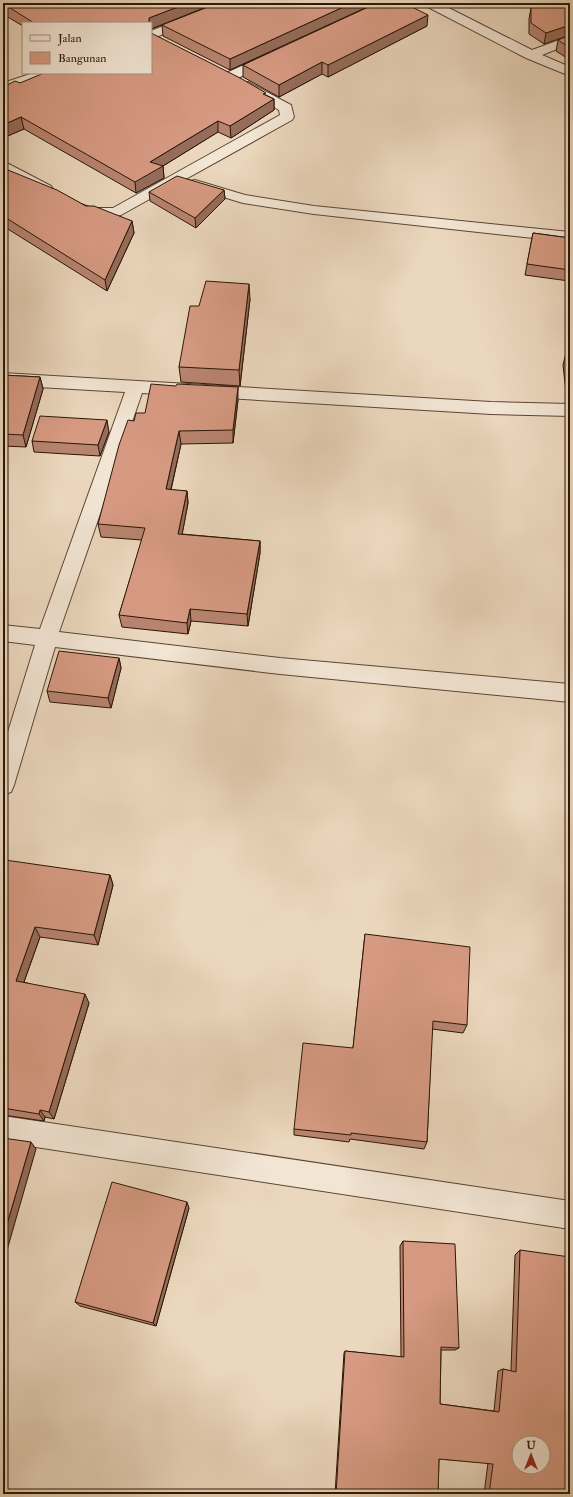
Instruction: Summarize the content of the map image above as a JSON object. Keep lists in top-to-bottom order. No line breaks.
{"legend":["Jalan","Bangunan"],"north":"top"}
